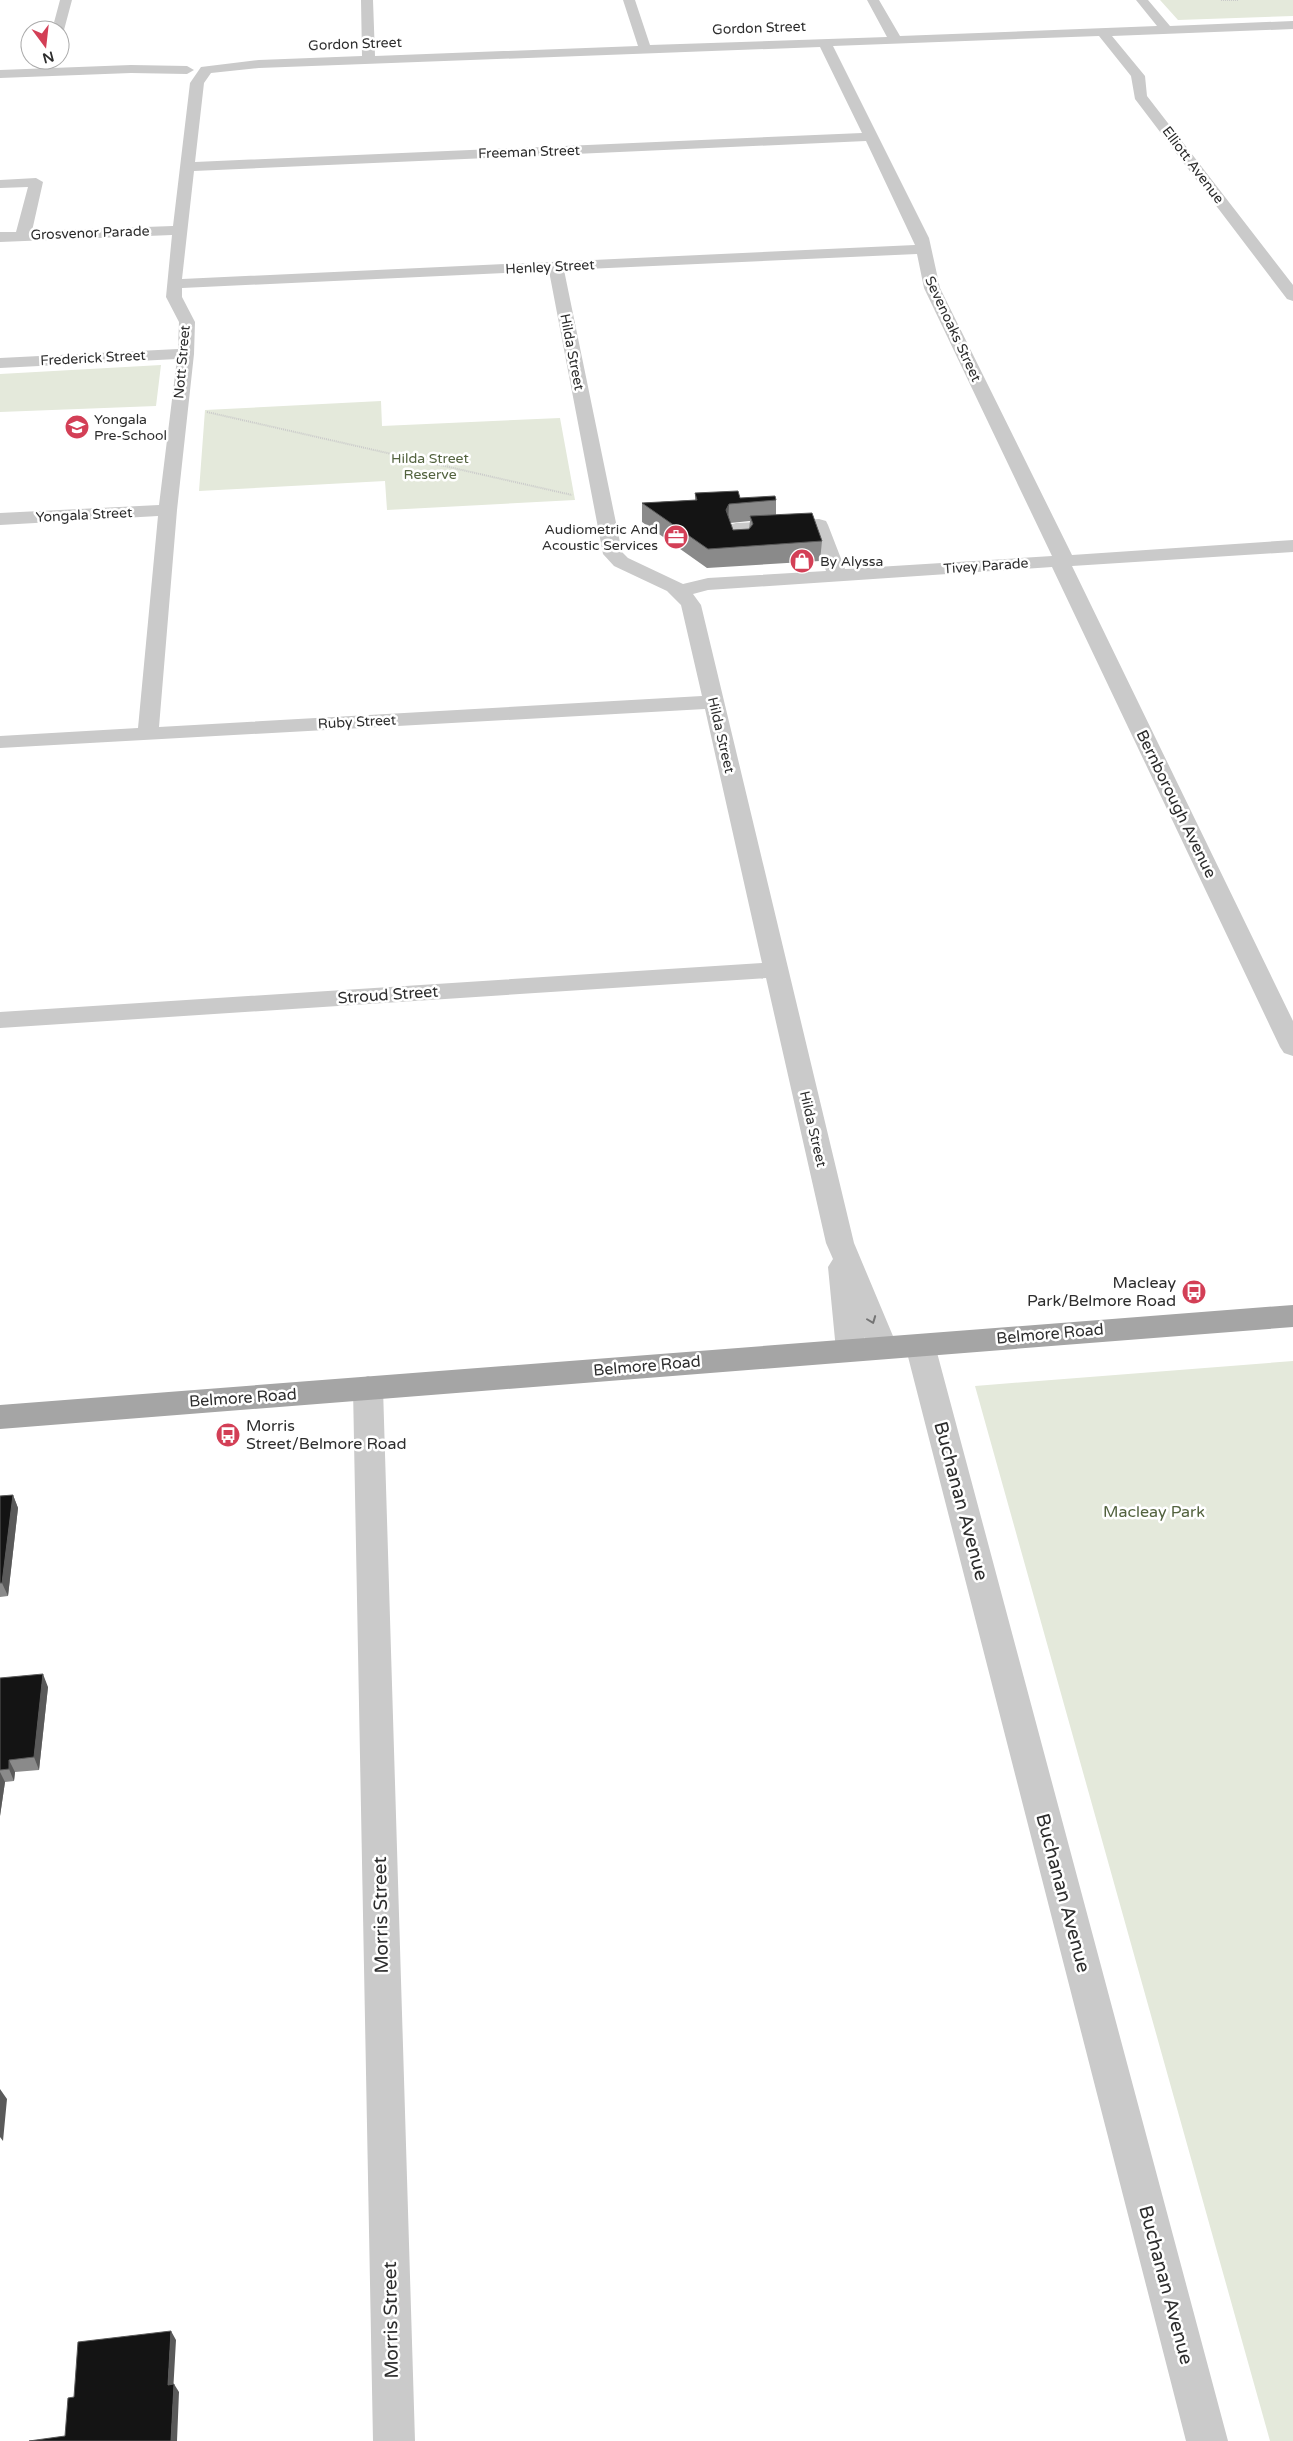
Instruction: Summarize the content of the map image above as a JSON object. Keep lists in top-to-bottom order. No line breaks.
{"streets":{"main road":["Belmore Road"],"street":["Gordon Street","Freeman Street","Elliott Avenue","Grosvenor Parade","Henley Street","Sevenoaks Street","Hilda Street","Frederick Street","Nott Street","Yongala Street","Tivey Parade","Ruby Street","Bernborough Avenue","Stroud Street","Buchanan Avenue","Morris Street"]},"crossings":[["Gordon Street","Elliott Avenue"],["Gordon Street","Sevenoaks Street"],["Gordon Street","Nott Street"],["Freeman Street","Sevenoaks Street"],["Freeman Street","Nott Street"],["Grosvenor Parade","Nott Street"],["Henley Street","Sevenoaks Street"],["Henley Street","Hilda Street"],["Henley Street","Nott Street"],["Sevenoaks Street","Tivey Parade"],["Sevenoaks Street","Bernborough Avenue"],["Hilda Street","Tivey Parade"],["Hilda Street","Ruby Street"],["Hilda Street","Stroud Street"],["Hilda Street","Belmore Road"],["Frederick Street","Nott Street"],["Nott Street","Yongala Street"],["Nott Street","Ruby Street"],["Tivey Parade","Bernborough Avenue"],["Belmore Road","Buchanan Avenue"],["Belmore Road","Morris Street"]],"parks":["Hilda Street Reserve","Macleay Park"],"places":{"school or university":["Yongala Pre-School"],"office":["Audiometric And Acoustic Services"],"shop":["By Alyssa"],"bus stop":["Macleay Park/Belmore Road","Morris Street/Belmore Road"]},"north":"bottom"}
